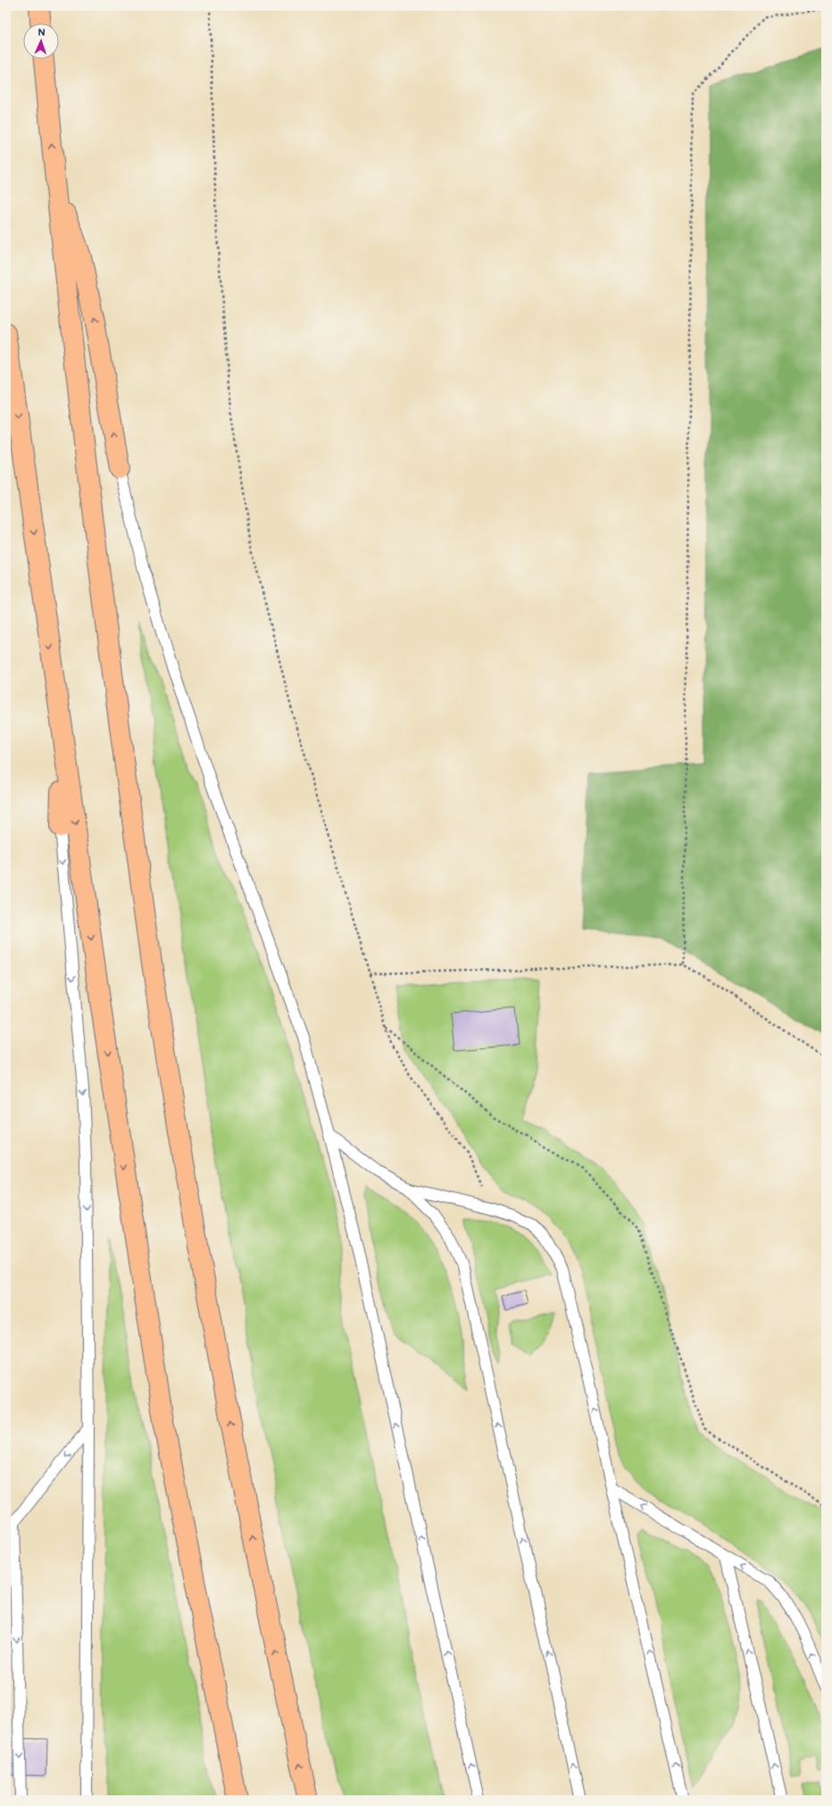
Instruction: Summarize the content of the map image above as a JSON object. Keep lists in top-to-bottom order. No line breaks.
{"north":"top"}
